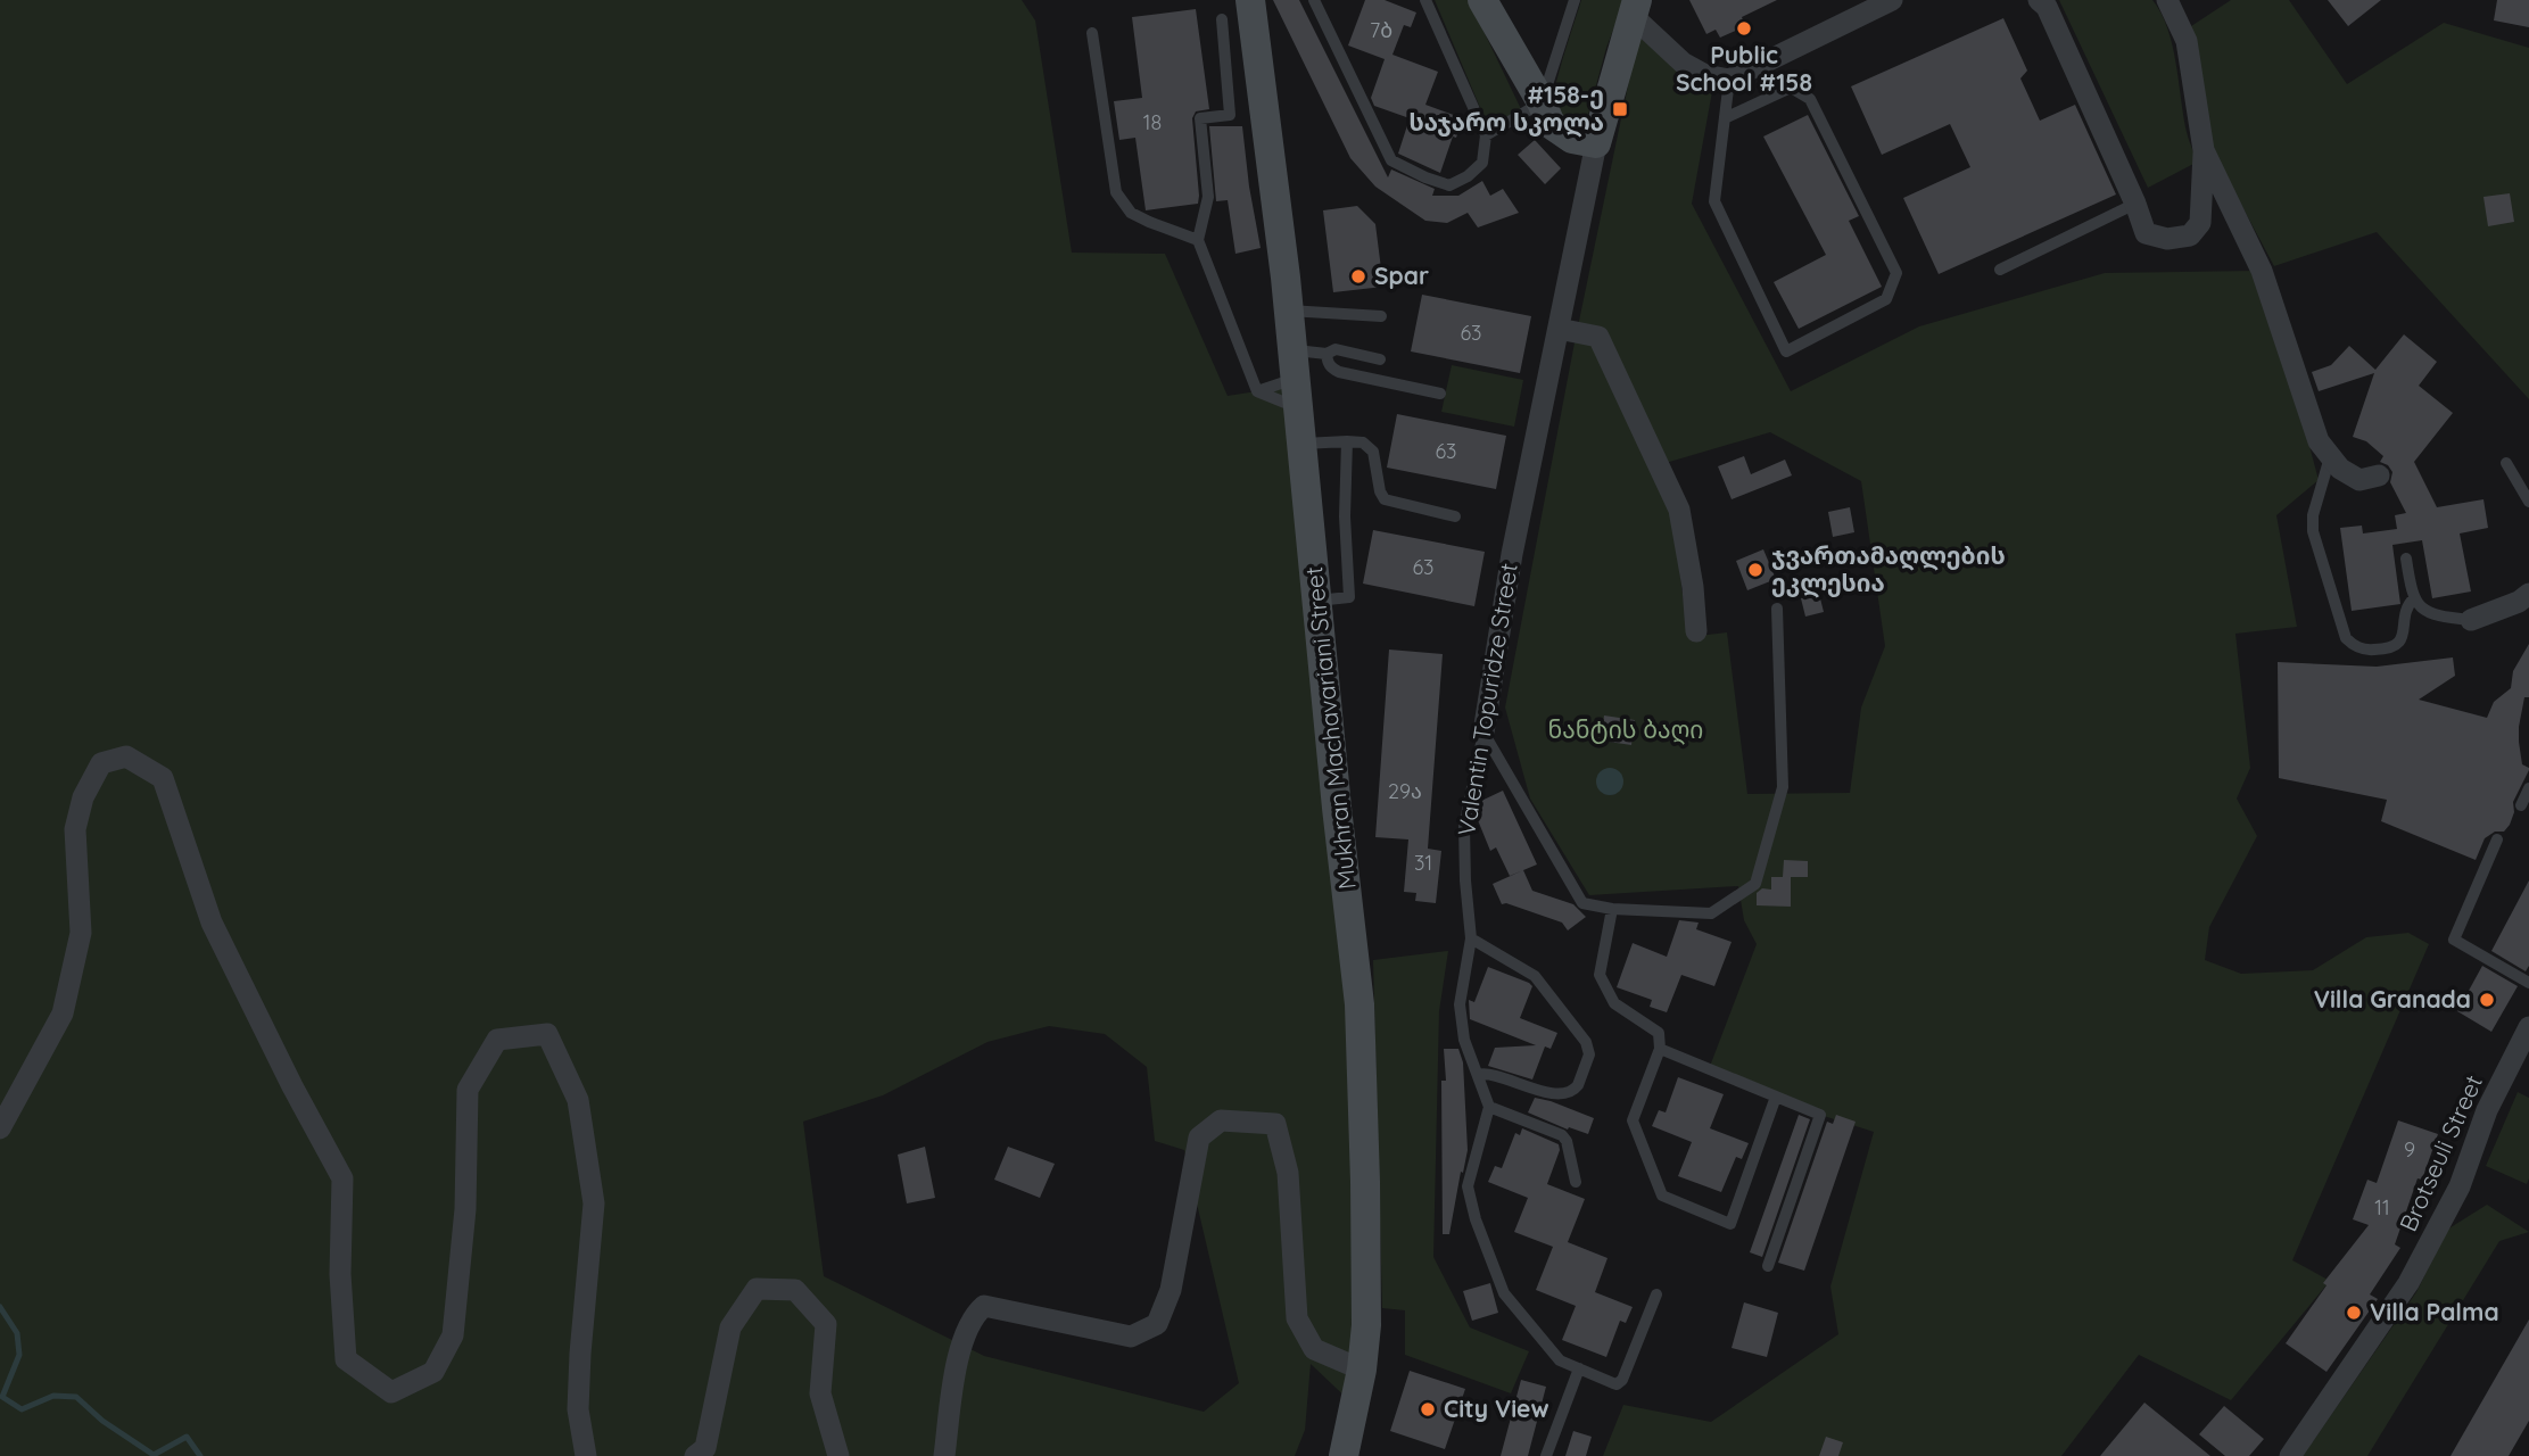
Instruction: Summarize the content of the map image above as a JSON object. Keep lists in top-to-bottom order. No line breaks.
{"streets":{"main road":["Valentin Topuridze Street","Mukhran Machavariani Street"],"street":["Brotseuli Street"]},"parks":["ნანტის ბაღი"],"places":{"other":["Public School #158","Spar","ჯვართამაღლების ეკლესია","Villa Granada","Villa Palma","City View"],"transit":["#158-ე საჯარო სკოლა"]},"house_numbers":["7ბ","18","63","63","63","29ა","31","9","11"]}
